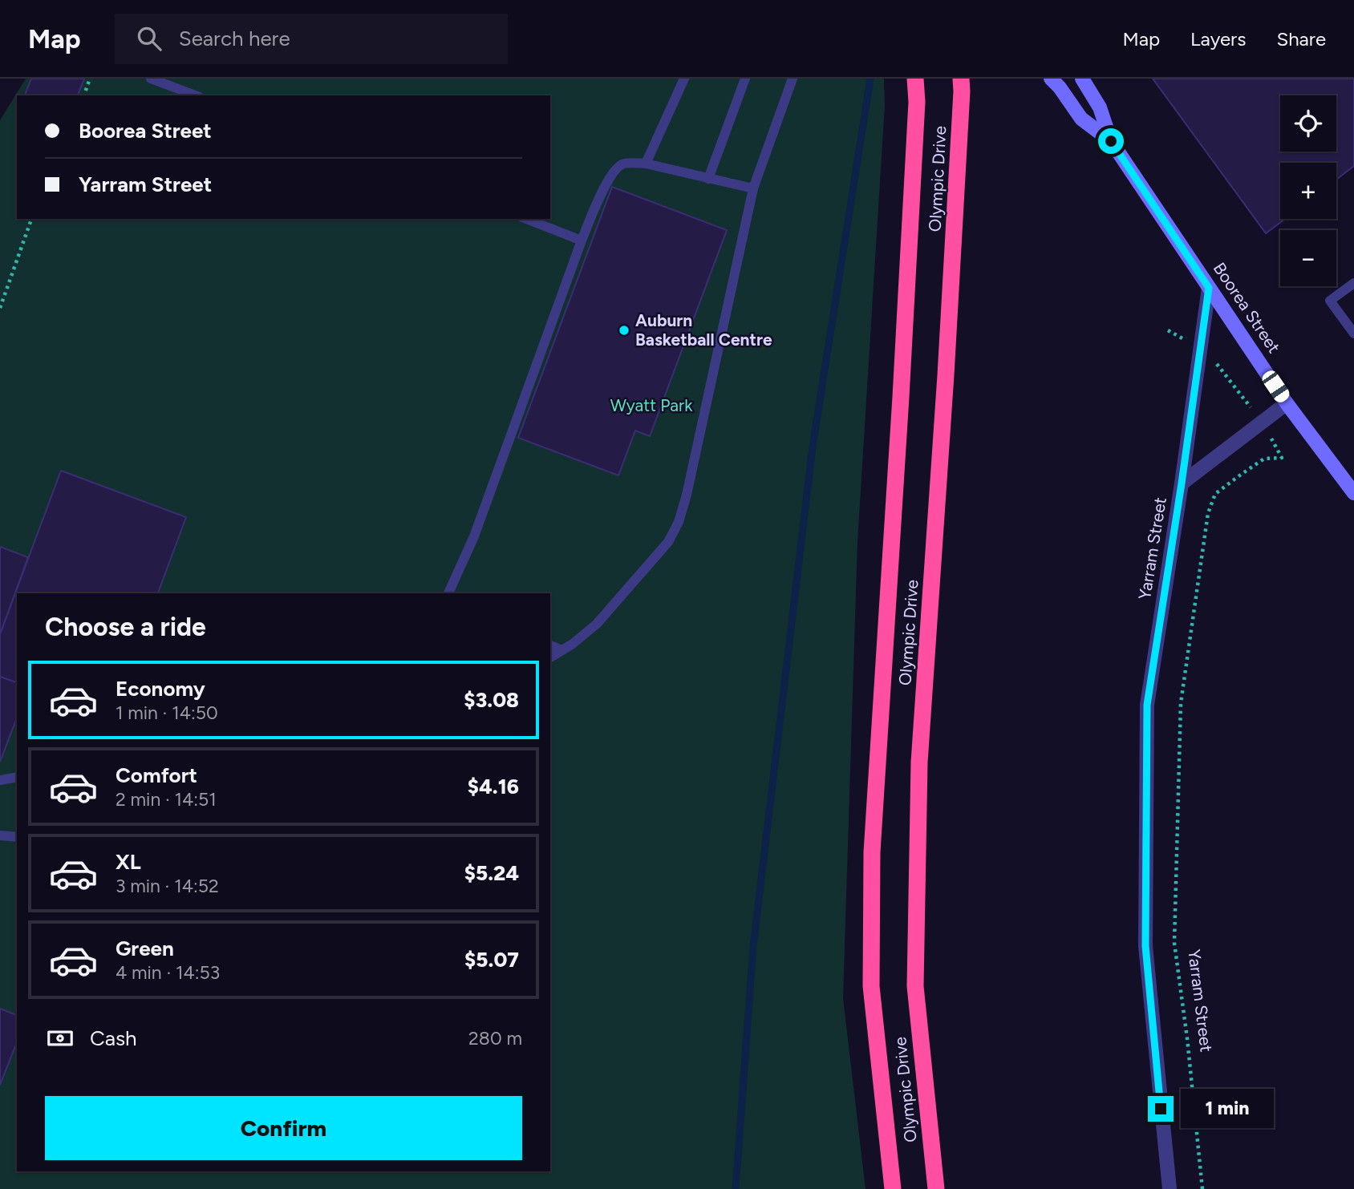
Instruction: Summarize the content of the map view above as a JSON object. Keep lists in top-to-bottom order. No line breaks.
{"streets":{"highway":["Olympic Drive"],"street":["Boorea Street","Yarram Street"]},"crossings":[["Boorea Street","Yarram Street"]],"parks":["Wyatt Park"],"places":["Auburn Basketball Centre"],"page":{"header":"Map","search":"Search here","nav":["Map","Layers","Share"],"map_buttons":["+","−"],"banner":["Boorea Street","Yarram Street"],"heading":"Choose a ride","list":[{"name":"Economy","note":"1 min · 14:50","value":"$3.08"},{"name":"Comfort","note":"2 min · 14:51","value":"$4.16"},{"name":"XL","note":"3 min · 14:52","value":"$5.24"},{"name":"Green","note":"4 min · 14:53","value":"$5.07"}],"pay":["Cash","280 m"],"buttons":"Confirm","bubble":"1 min"}}
